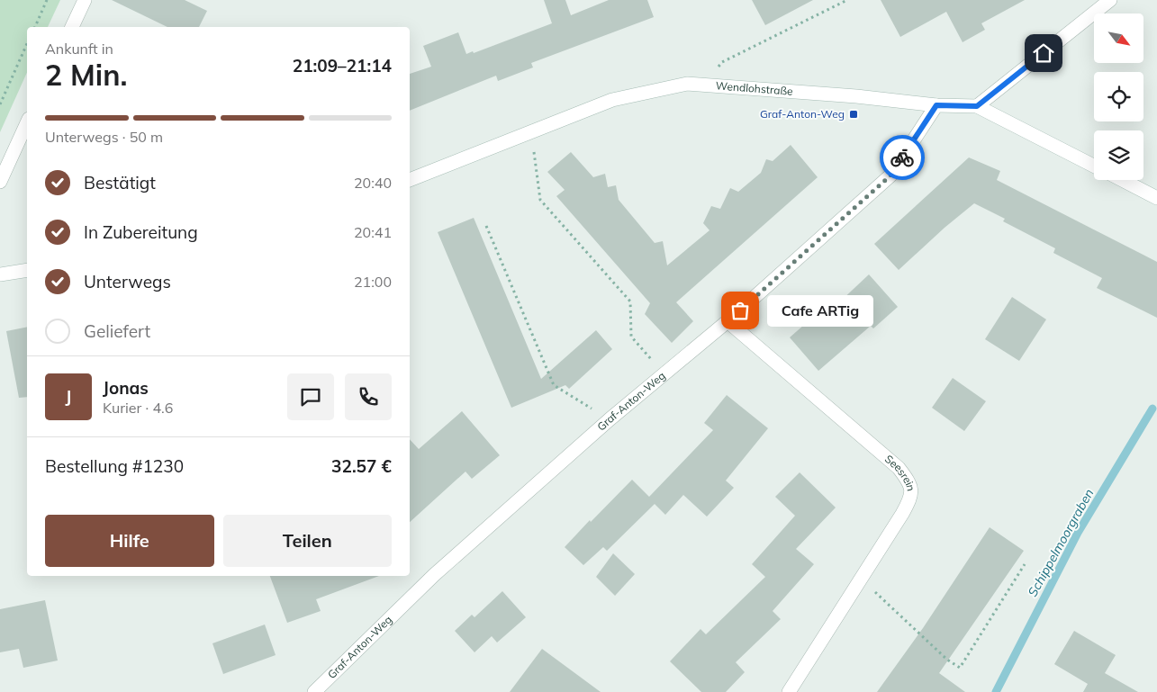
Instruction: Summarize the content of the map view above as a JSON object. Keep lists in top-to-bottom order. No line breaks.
{"streets":{"street":["Wendlohstraße","Graf-Anton-Weg","Seesrein"]},"crossings":[["Wendlohstraße","Graf-Anton-Weg"],["Graf-Anton-Weg","Seesrein"]],"water":["Schippelmoorgraben"],"places":{"transit":["Graf-Anton-Weg"],"other":["Cafe ARTig"]},"north":"bottom right","page":{"heading":["2 Min.","Ankunft in","21:09–21:14"],"panel":["Jonas","Kurier · 4.6","Bestellung #1230","32.57 €"],"bar":"Unterwegs · 50 m","list":[["Bestätigt","20:40"],["In Zubereitung","20:41"],["Unterwegs","21:00"],"Geliefert"],"bubble":"Cafe ARTig","round":"J","buttons":["Hilfe","Teilen"]}}
